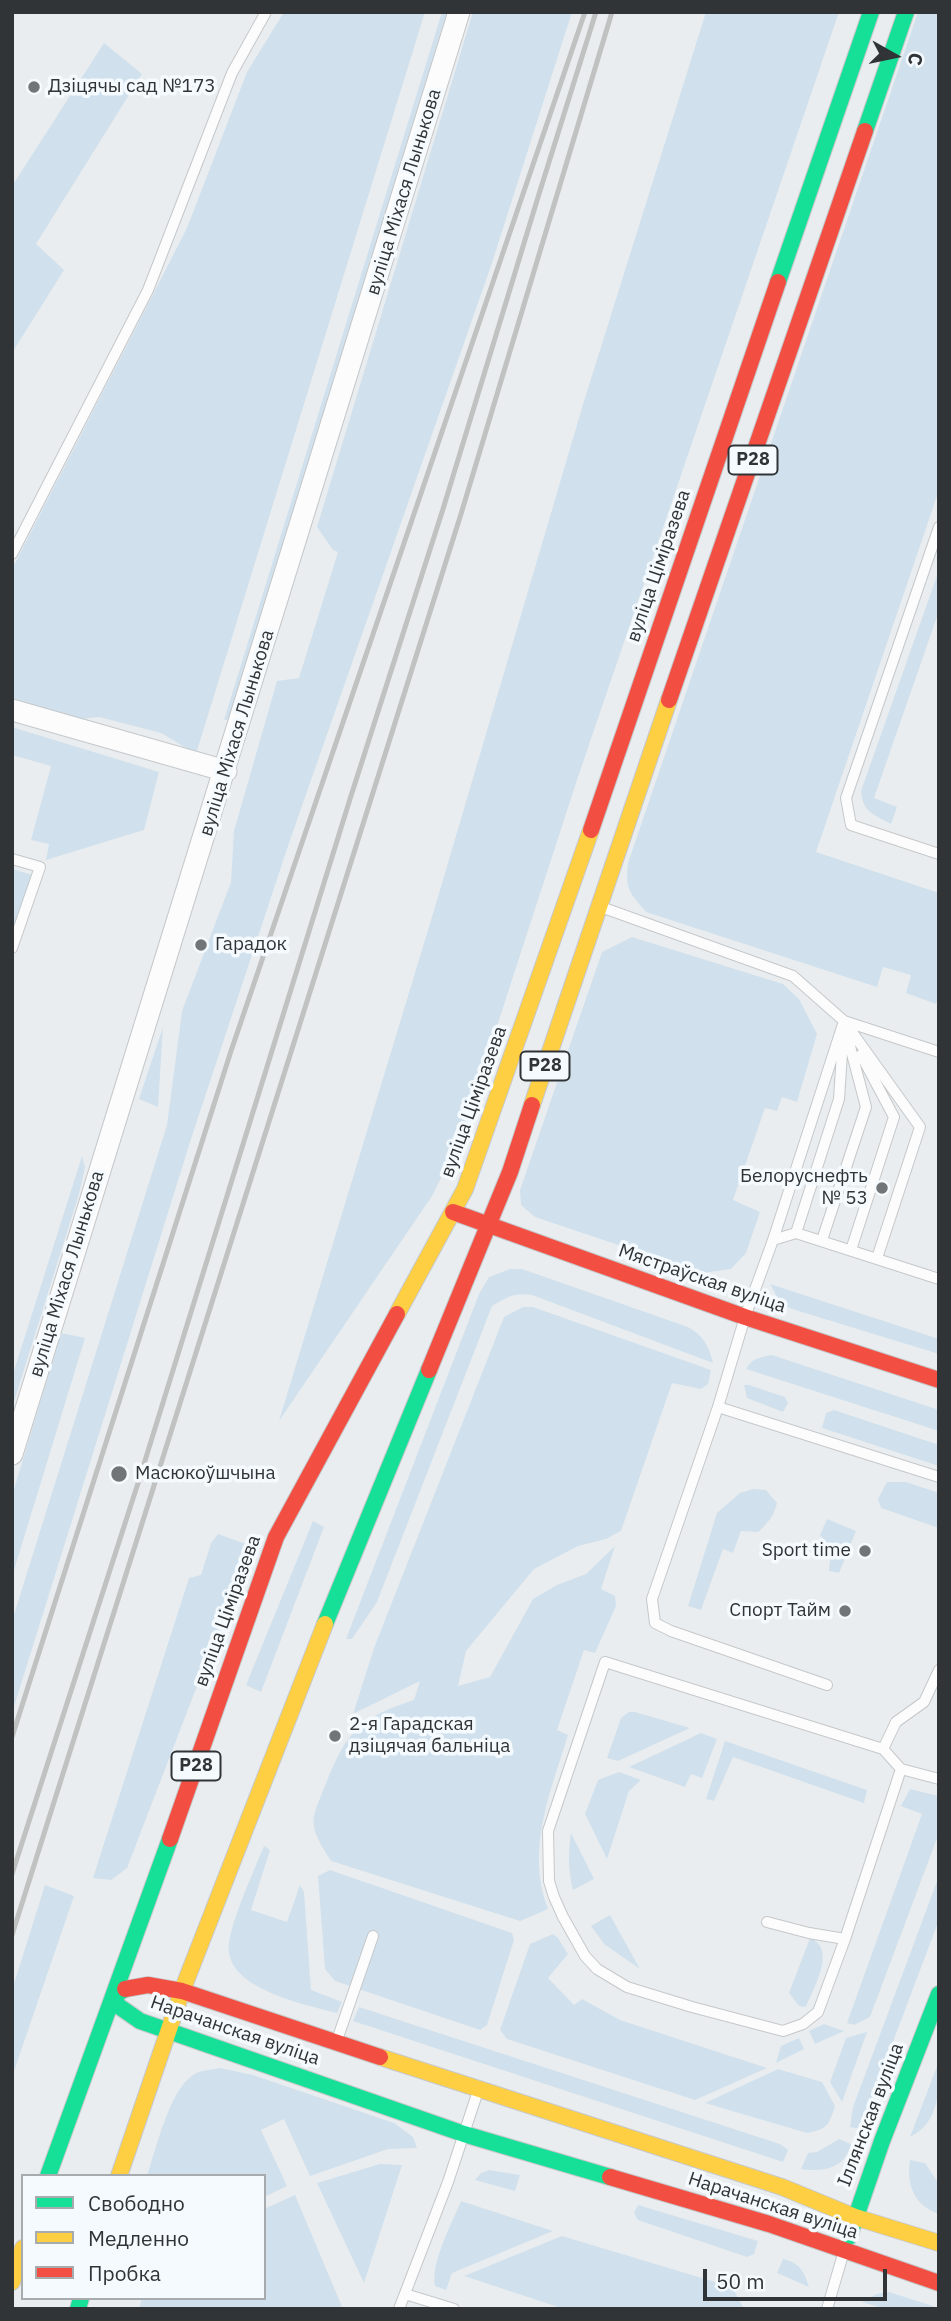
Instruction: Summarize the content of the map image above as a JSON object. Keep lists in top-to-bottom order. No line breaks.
{"streets":{"main road":["Р28","вуліца Ціміразева","Мястраўская вуліца","Нарачанская вуліца","Іллянская вуліца"],"street":["вуліца Міхася Лынькова"]},"crossings":[["вуліца Ціміразева","Мястраўская вуліца"],["вуліца Ціміразева","Нарачанская вуліца"],["Нарачанская вуліца","Іллянская вуліца"]],"places":["Дзіцячы сад №173","Гарадок","Белоруснефть № 53","Масюкоўшчына","Sport time","Спорт Тайм","2-я Гарадская дзіцячая бальніца"],"legend":["Свободно","Медленно","Пробка"],"scale_bar":"50 m","north":"right"}
